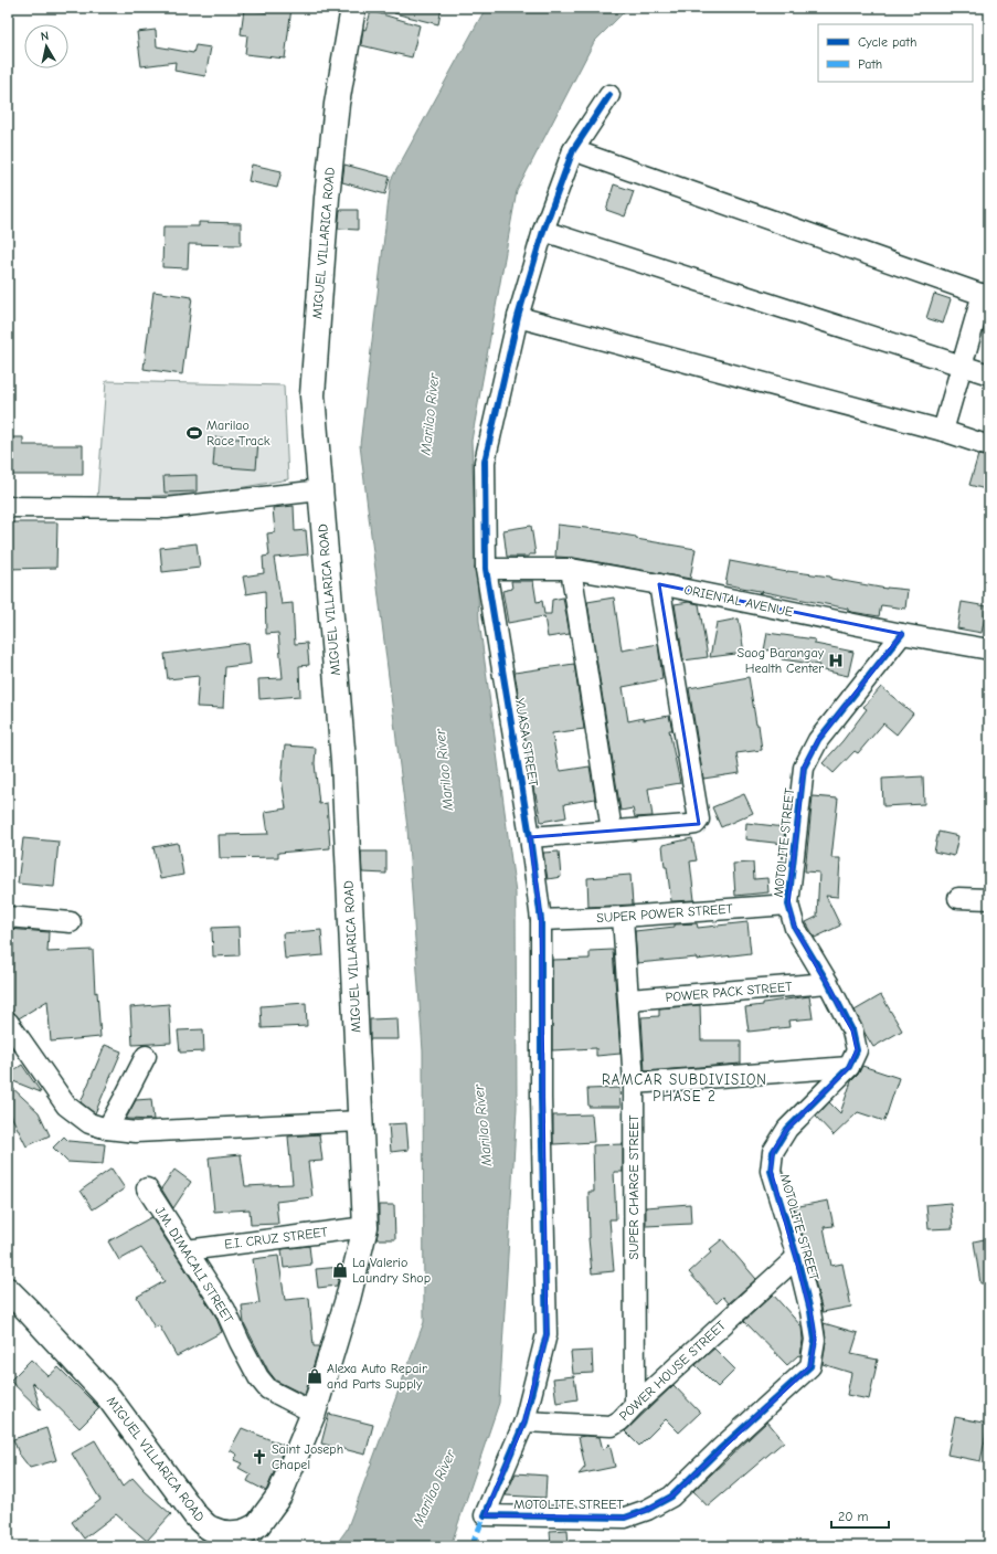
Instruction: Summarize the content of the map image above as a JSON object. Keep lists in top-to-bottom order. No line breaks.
{"streets":{"main road":["MIGUEL VILLARICA ROAD"],"street":["ORIENTAL AVENUE","YUASA STREET","MOTOLITE STREET","SUPER POWER STREET","POWER PACK STREET","SUPER CHARGE STREET","E.I. CRUZ STREET","J.M. DIMACALI STREET","POWER HOUSE STREET"]},"crossings":[["MIGUEL VILLARICA ROAD","E.I. CRUZ STREET"],["MIGUEL VILLARICA ROAD","J.M. DIMACALI STREET"],["ORIENTAL AVENUE","YUASA STREET"],["ORIENTAL AVENUE","MOTOLITE STREET"],["YUASA STREET","MOTOLITE STREET"],["YUASA STREET","SUPER POWER STREET"],["YUASA STREET","POWER HOUSE STREET"],["MOTOLITE STREET","SUPER POWER STREET"],["MOTOLITE STREET","POWER PACK STREET"],["MOTOLITE STREET","POWER HOUSE STREET"],["SUPER POWER STREET","SUPER CHARGE STREET"],["POWER PACK STREET","SUPER CHARGE STREET"],["SUPER CHARGE STREET","POWER HOUSE STREET"],["E.I. CRUZ STREET","J.M. DIMACALI STREET"]],"districts":["RAMCAR SUBDIVISION PHASE 2"],"water":["Marilao River"],"places":{"sports":["Marilao Race Track"],"hospital":["Saog Barangay Health Center"],"shop":["La Valerio Laundry Shop","Alexa Auto Repair and Parts Supply"],"church":["Saint Joseph Chapel"]},"legend":["Cycle path","Path"],"scale_bar":"20 m","north":"top"}
